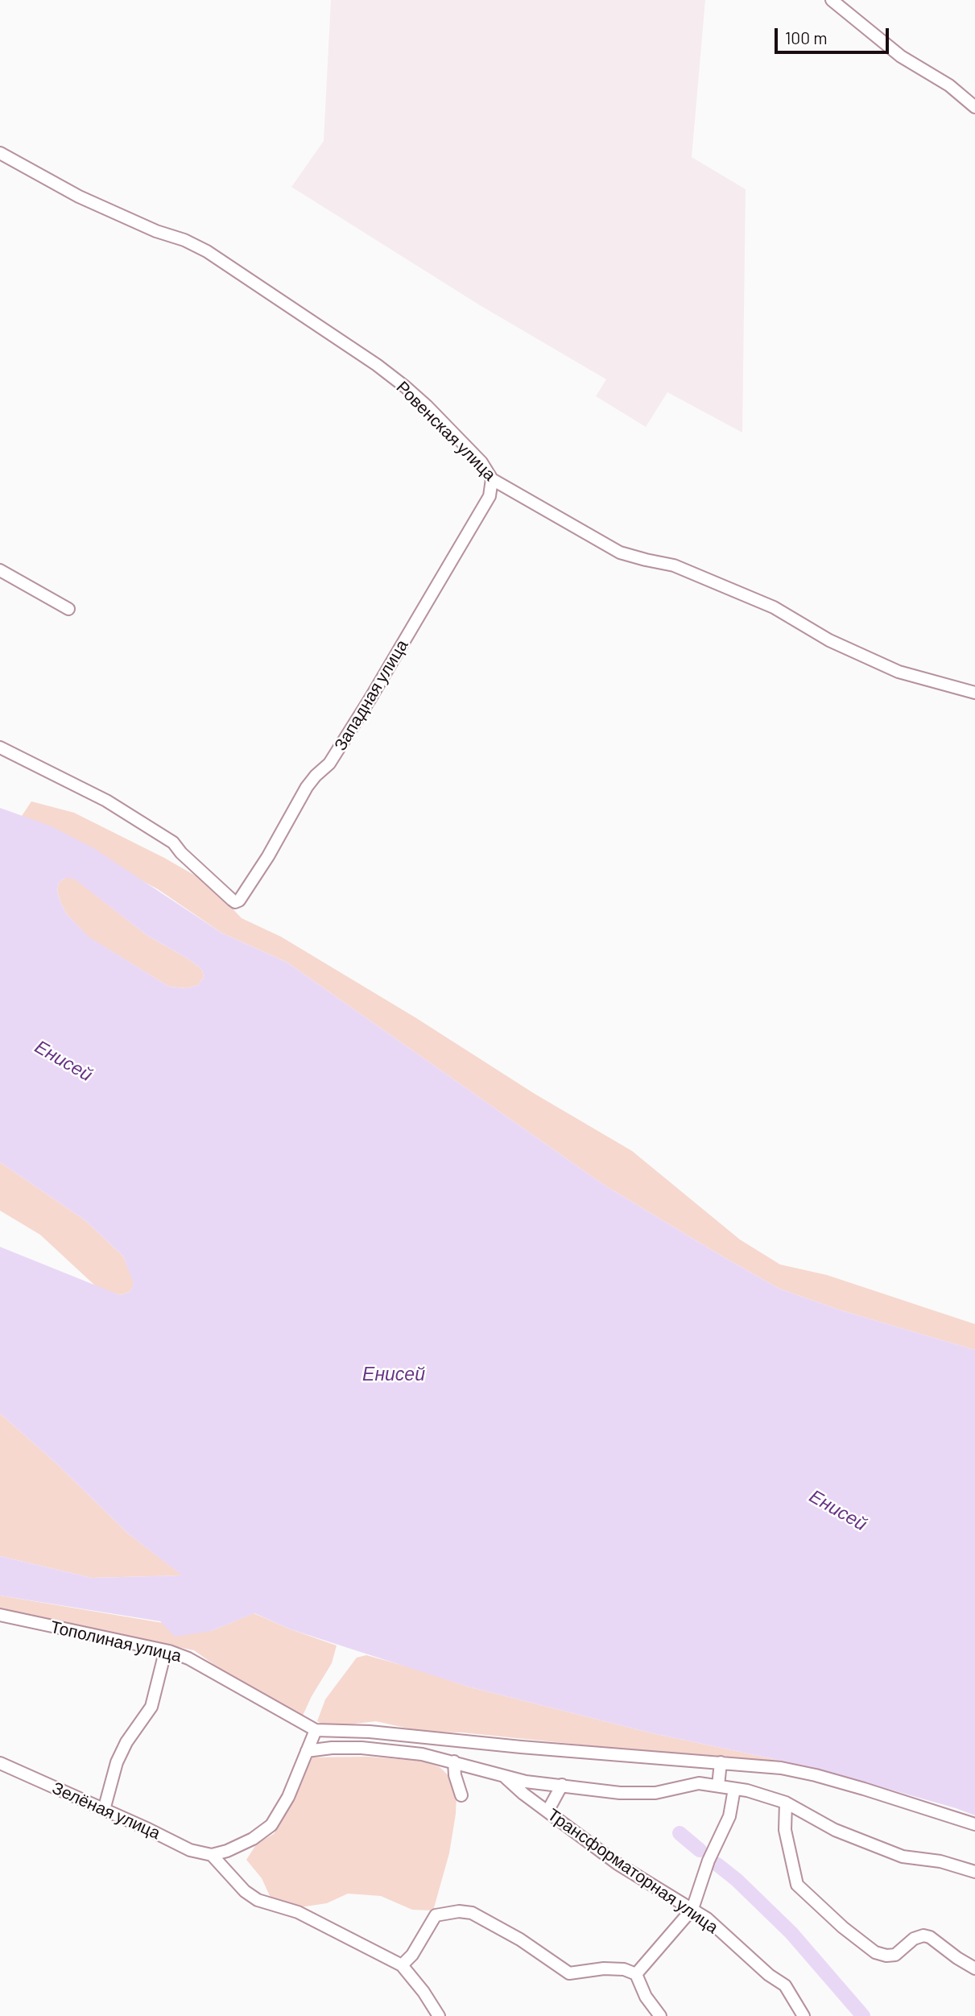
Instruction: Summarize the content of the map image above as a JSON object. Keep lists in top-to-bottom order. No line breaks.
{"streets":{"street":["Ровенская улица","Западная улица","Тополиная улица","Зелёная улица","Трансформаторная улица"]},"crossings":[["Ровенская улица","Западная улица"]],"water":["Енисей"],"scale_bar":"100 m"}
